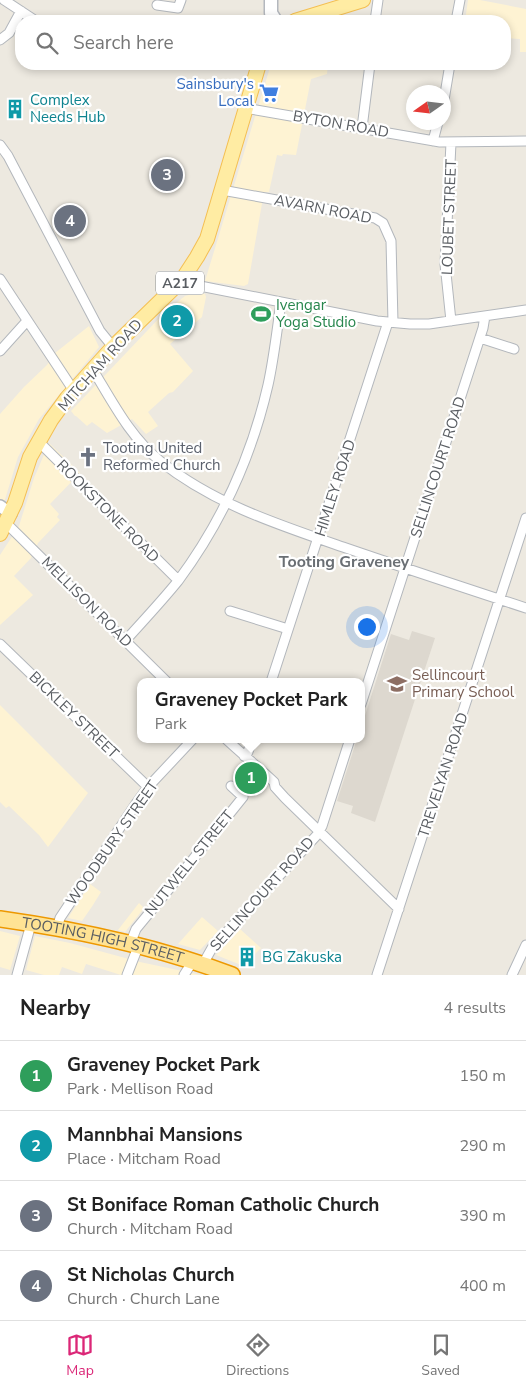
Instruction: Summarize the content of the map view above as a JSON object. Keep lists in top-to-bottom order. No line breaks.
{"streets":{"highway":["TOOTING HIGH STREET"],"main road":["A217","MITCHAM ROAD"],"street":["BYTON ROAD","AVARN ROAD","LOUBET STREET","SELLINCOURT ROAD","HIMLEY ROAD","ROOKSTONE ROAD","MELLISON ROAD","BICKLEY STREET","TREVELYAN ROAD","WOODBURY STREET","NUTWELL STREET"]},"crossings":[["BYTON ROAD","LOUBET STREET"],["BYTON ROAD","MITCHAM ROAD"],["AVARN ROAD","MITCHAM ROAD"],["AVARN ROAD","HIMLEY ROAD"],["MITCHAM ROAD","ROOKSTONE ROAD"],["MITCHAM ROAD","MELLISON ROAD"],["SELLINCOURT ROAD","TOOTING HIGH STREET"],["BICKLEY STREET","WOODBURY STREET"],["WOODBURY STREET","TOOTING HIGH STREET"],["NUTWELL STREET","TOOTING HIGH STREET"]],"districts":["Tooting Graveney"],"places":{"supermarket":["Sainsbury's Local"],"building":["Complex Needs Hub","BG Zakuska"],"sports":["Ivengar Yoga Studio"],"church":["Tooting United Reformed Church"],"school or university":["Sellincourt Primary School"]},"north":"left","page":{"search":"Search here","pins":["3","4","2","1"],"popup":["Graveney Pocket Park","Park"],"heading":["Nearby","4 results"],"list":[{"mark":"1","name":"Graveney Pocket Park","note":"Park · Mellison Road","value":"150 m"},{"mark":"2","name":"Mannbhai Mansions","note":"Place · Mitcham Road","value":"290 m"},{"mark":"3","name":"St Boniface Roman Catholic Church","note":"Church · Mitcham Road","value":"390 m"},{"mark":"4","name":"St Nicholas Church","note":"Church · Church Lane","value":"400 m"}],"nav":["Map","Directions","Saved"]}}
